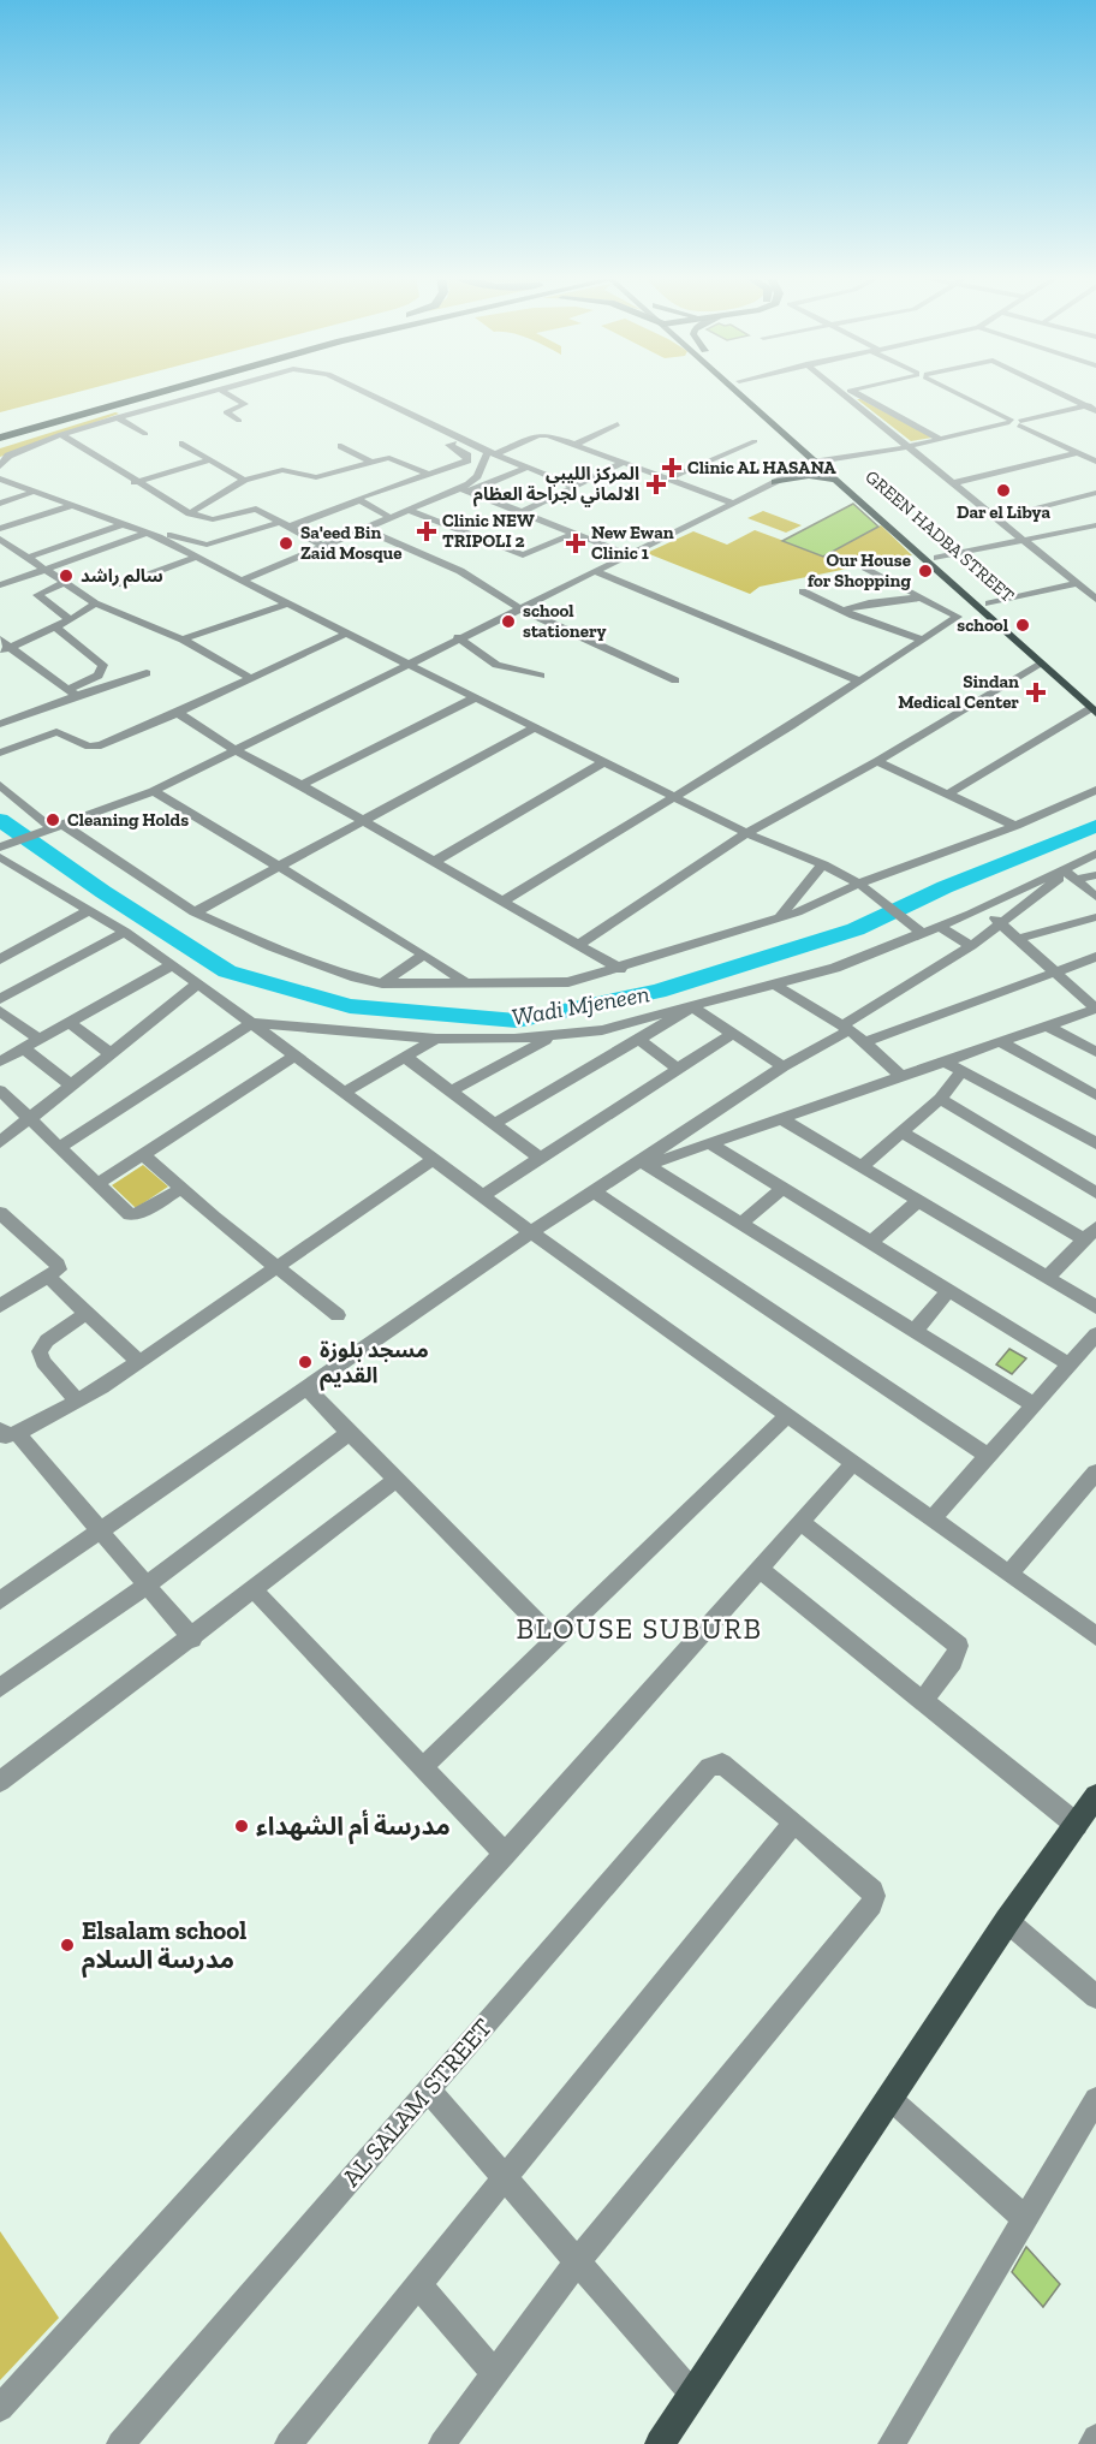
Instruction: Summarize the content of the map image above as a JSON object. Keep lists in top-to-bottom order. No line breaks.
{"streets":{"main road":["GREEN HADBA STREET"],"street":["AL SALAM STREET"]},"districts":["BLOUSE SUBURB"],"water":["Wadi Mjeneen"],"places":{"health":["Clinic AL HASANA","المركز الليبي الالماني لجراحة العظام","Clinic NEW TRIPOLI 2","New Ewan Clinic 1","Sindan Medical Center"],"other":["Dar el Libya","Sa'eed Bin Zaid Mosque","Our House for Shopping","سالم راشد","school stationery","school","Cleaning Holds","مسجد بلوزة القديم","مدرسة أم الشهداء","Elsalam school مدرسة السلام"]}}
